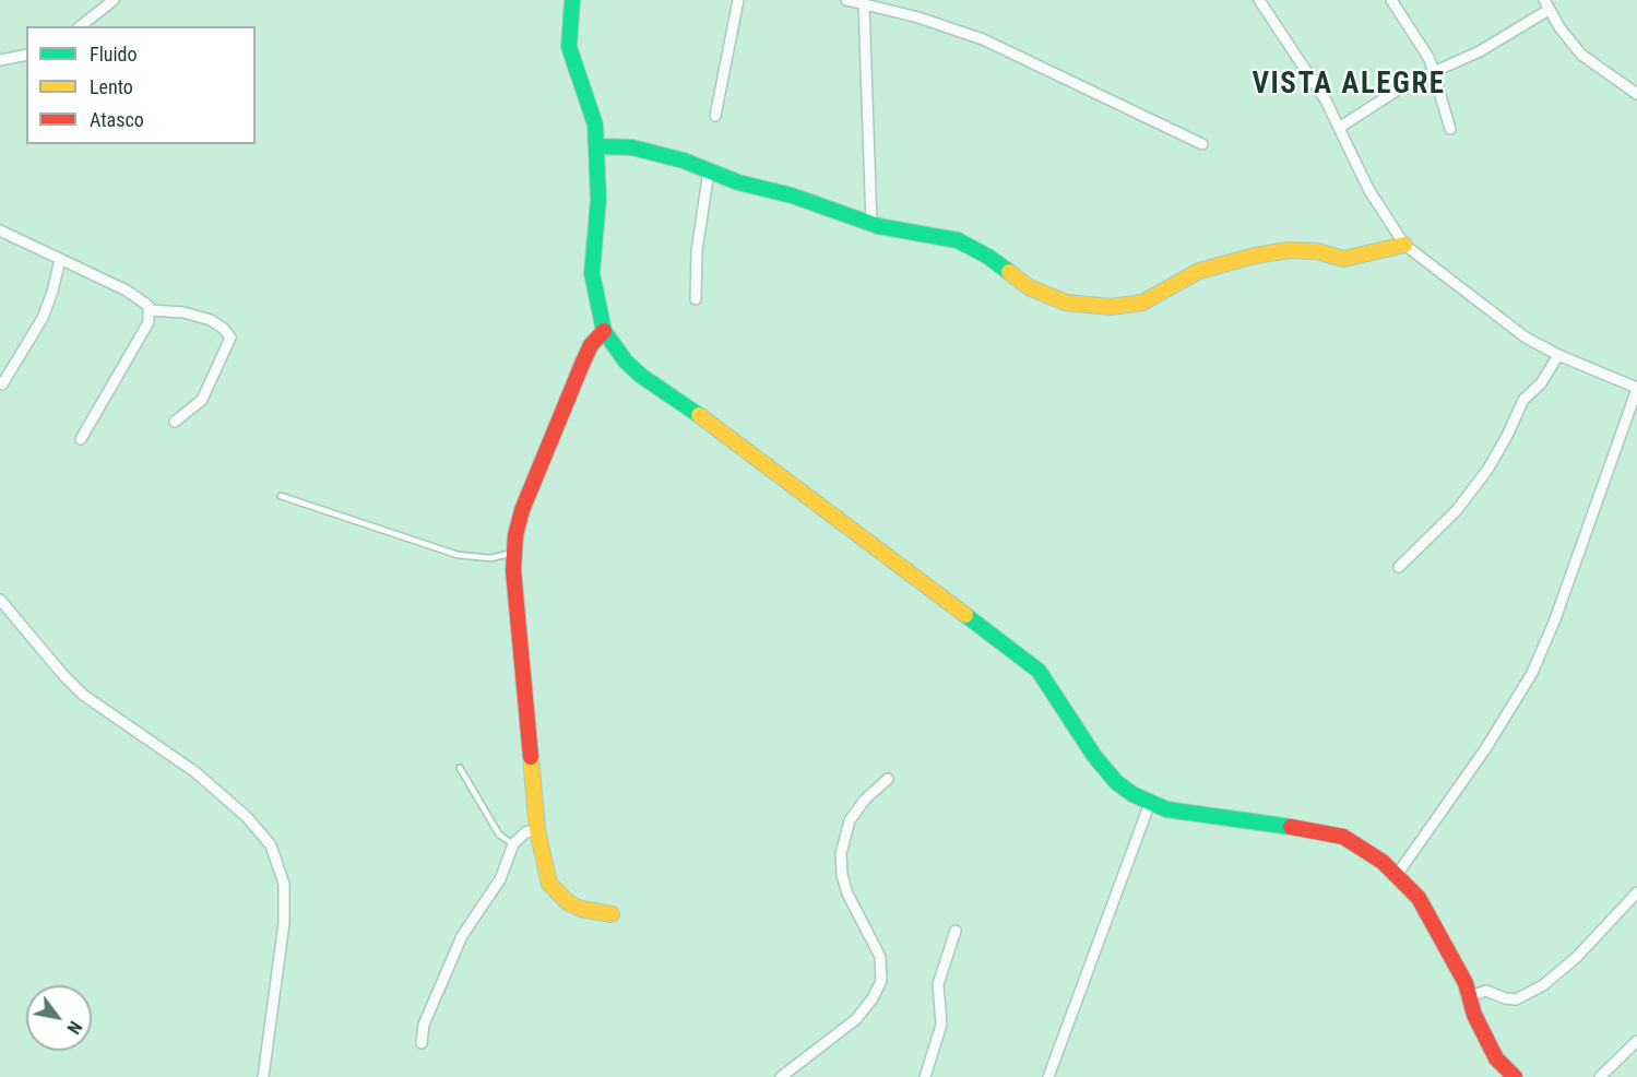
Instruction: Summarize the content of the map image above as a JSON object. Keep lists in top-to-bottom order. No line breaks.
{"districts":["VISTA ALEGRE"],"legend":["Fluido","Lento","Atasco"],"north":"bottom right"}
